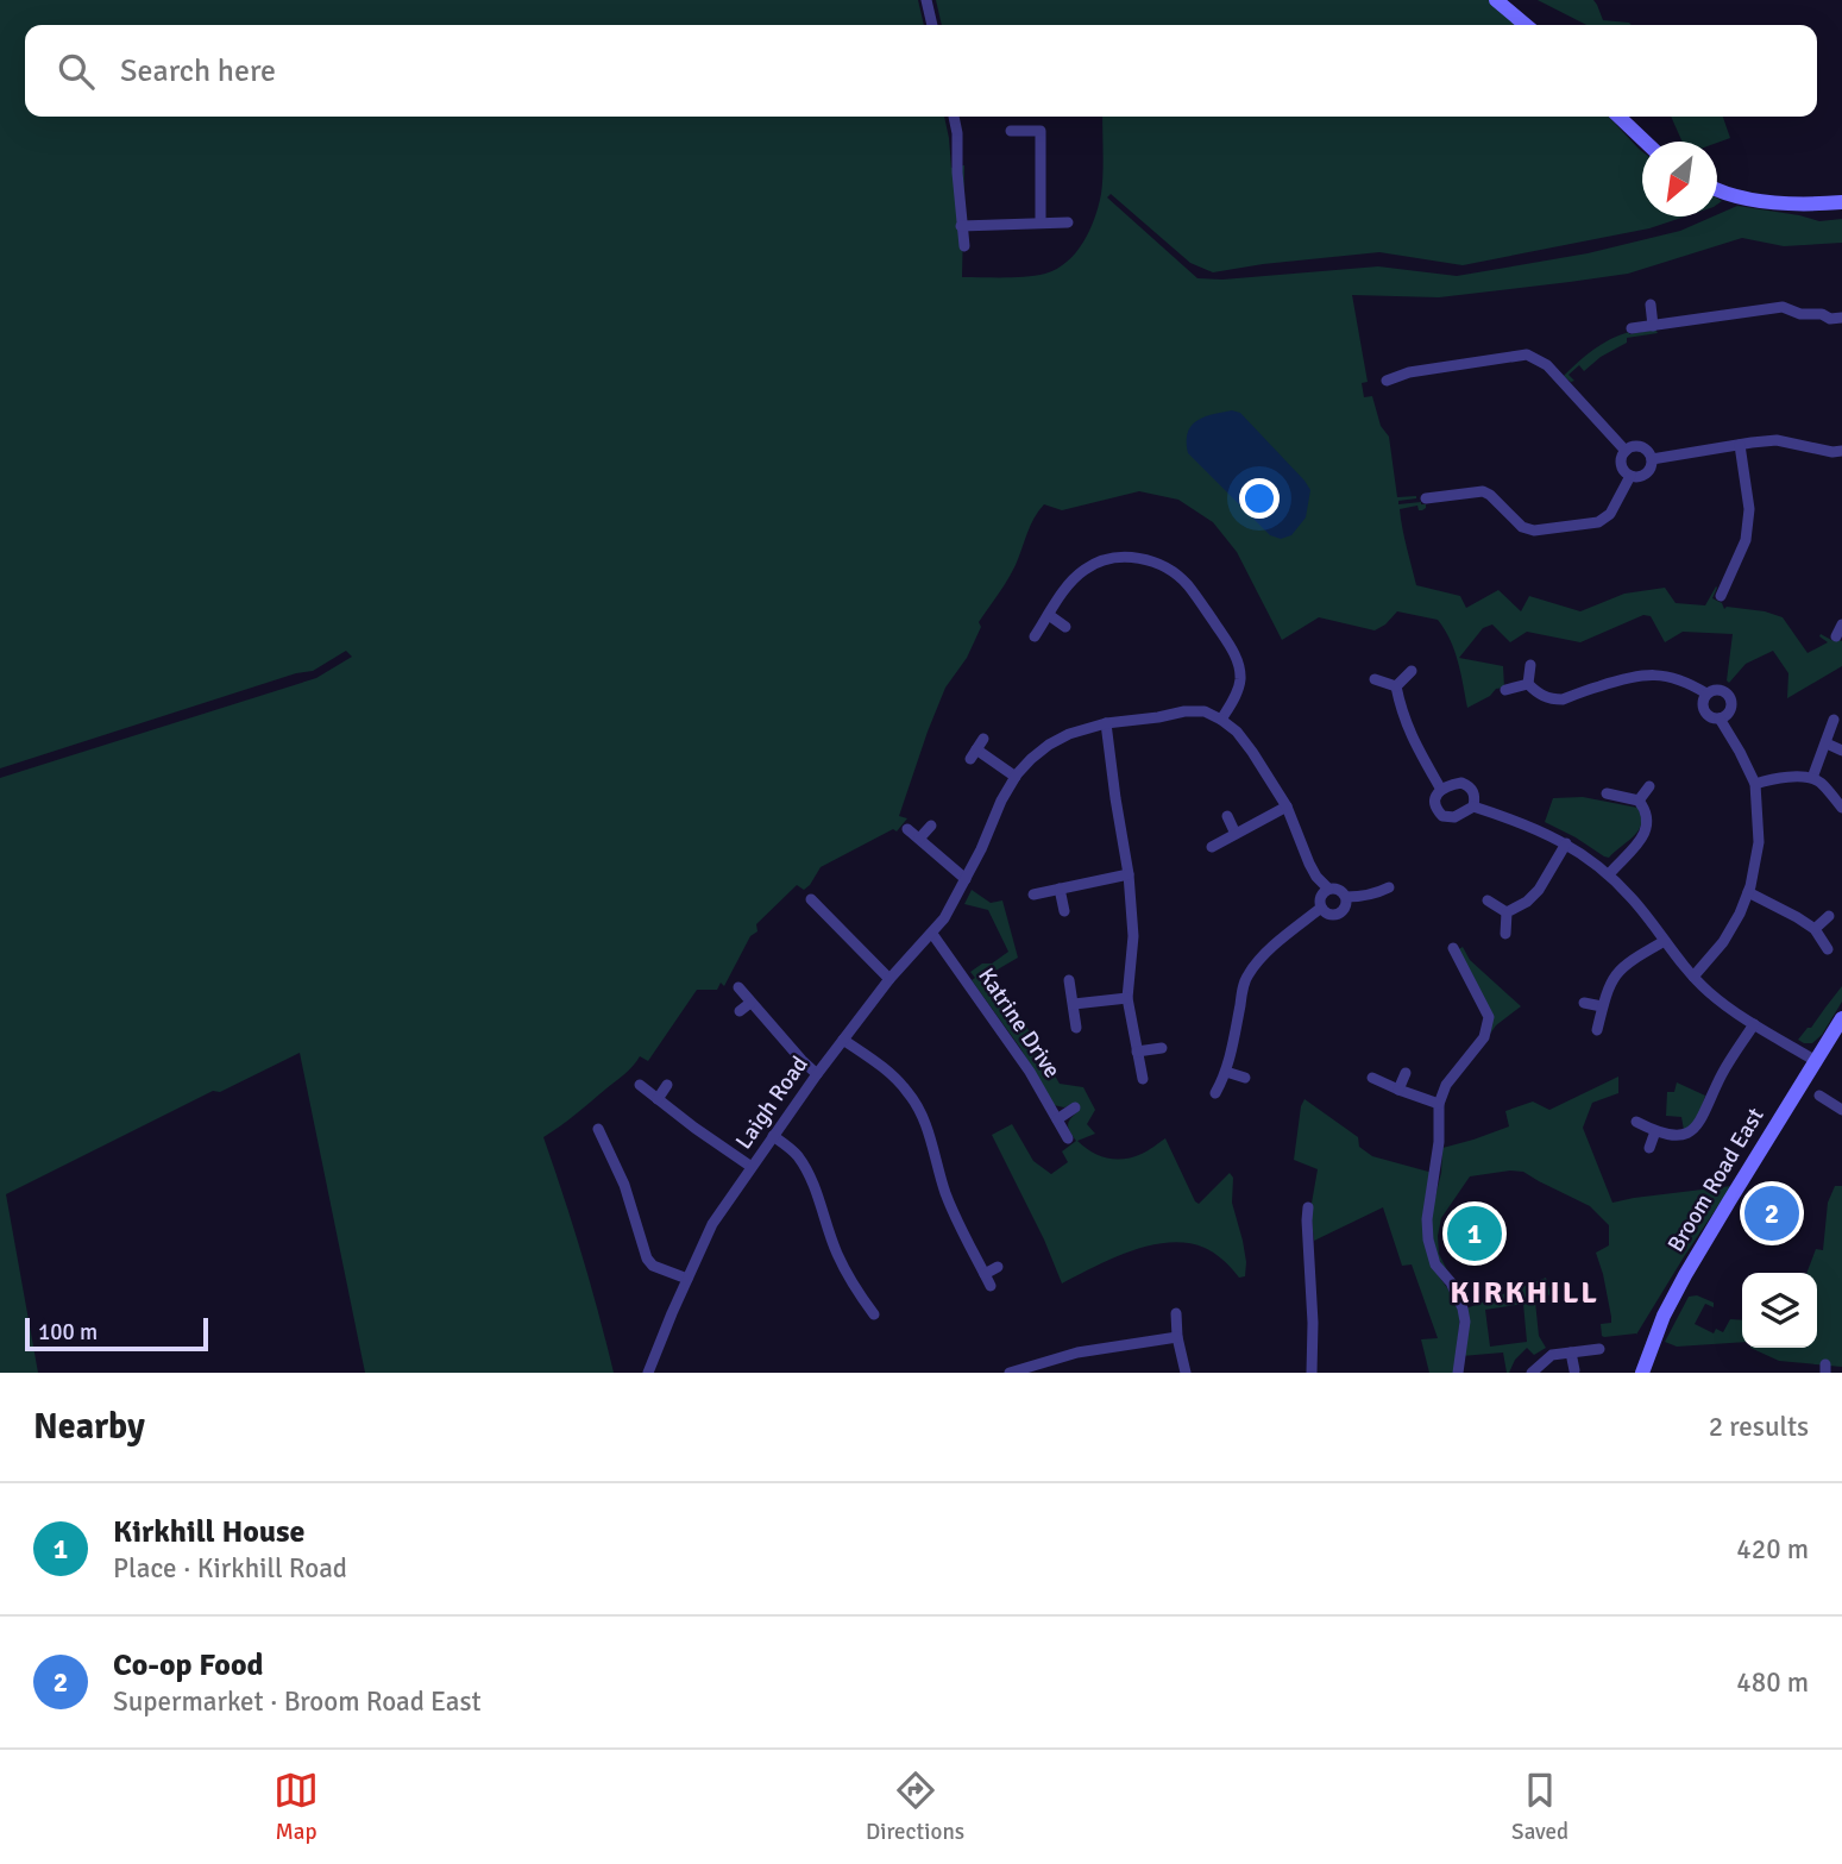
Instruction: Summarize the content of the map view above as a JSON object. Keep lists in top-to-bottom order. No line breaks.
{"streets":{"street":["Katrine Drive","Laigh Road","Broom Road East"]},"crossings":[["Katrine Drive","Laigh Road"]],"districts":["KIRKHILL"],"scale_bar":"100 m","north":"bottom left","page":{"search":"Search here","pins":["2","1"],"scale":"100 m","heading":["Nearby","2 results"],"list":[{"mark":"1","name":"Kirkhill House","note":"Place · Kirkhill Road","value":"420 m"},{"mark":"2","name":"Co-op Food","note":"Supermarket · Broom Road East","value":"480 m"}],"nav":["Map","Directions","Saved"]}}
